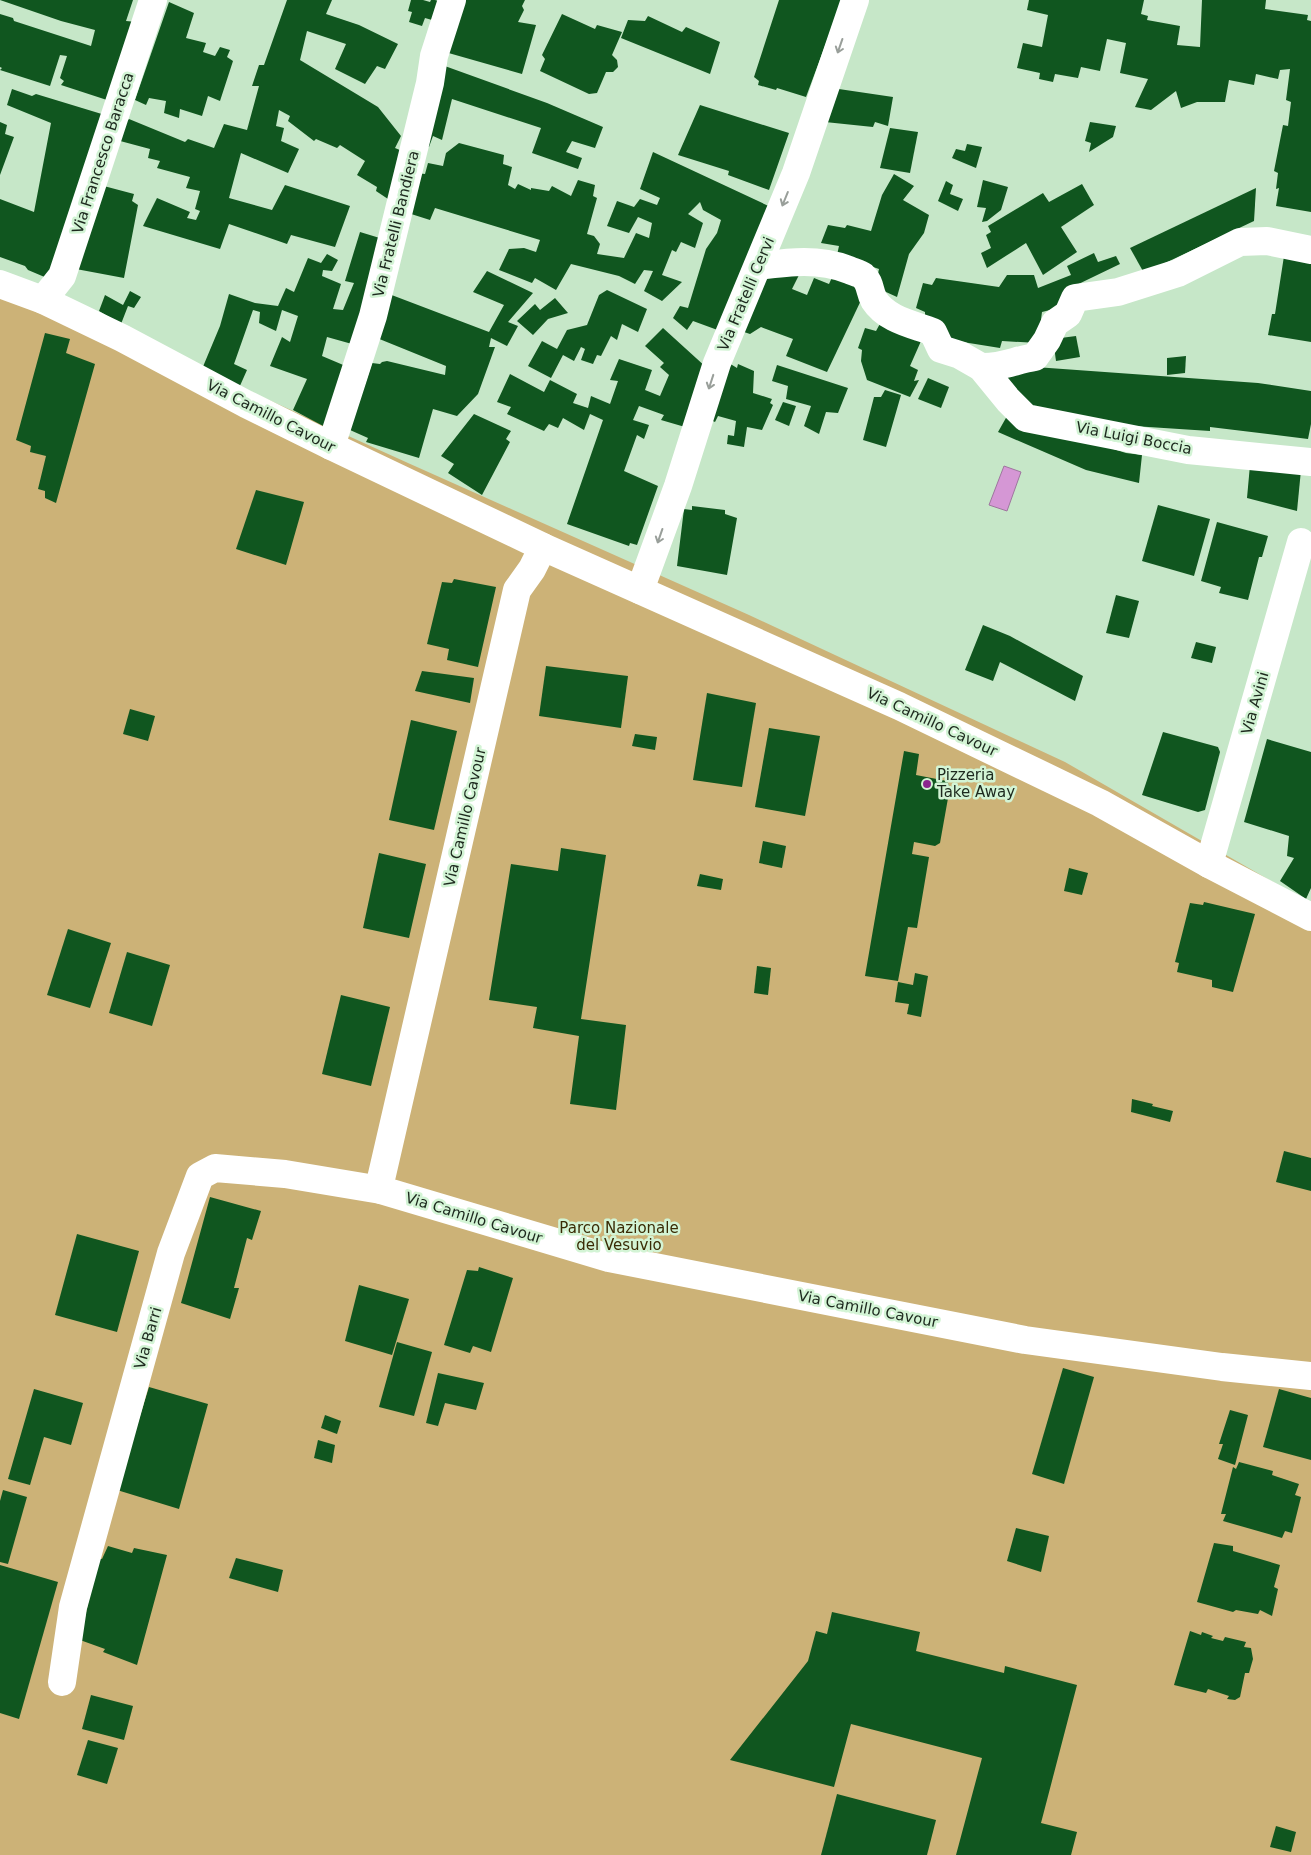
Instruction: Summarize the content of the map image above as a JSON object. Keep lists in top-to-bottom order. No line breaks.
{"streets":{"street":["Via Francesco Baracca","Via Fratelli Bandiera","Via Fratelli Cervi","Via Camillo Cavour","Via Luigi Boccia","Via Avini","Via Barri"]},"crossings":[["Via Francesco Baracca","Via Camillo Cavour"],["Via Fratelli Bandiera","Via Camillo Cavour"],["Via Fratelli Cervi","Via Camillo Cavour"],["Via Fratelli Cervi","Via Luigi Boccia"],["Via Camillo Cavour","Via Avini"],["Via Camillo Cavour","Via Barri"]],"one_way":["Via Fratelli Cervi"],"parks":["Parco Nazionale del Vesuvio"],"places":["Pizzeria Take Away"]}
